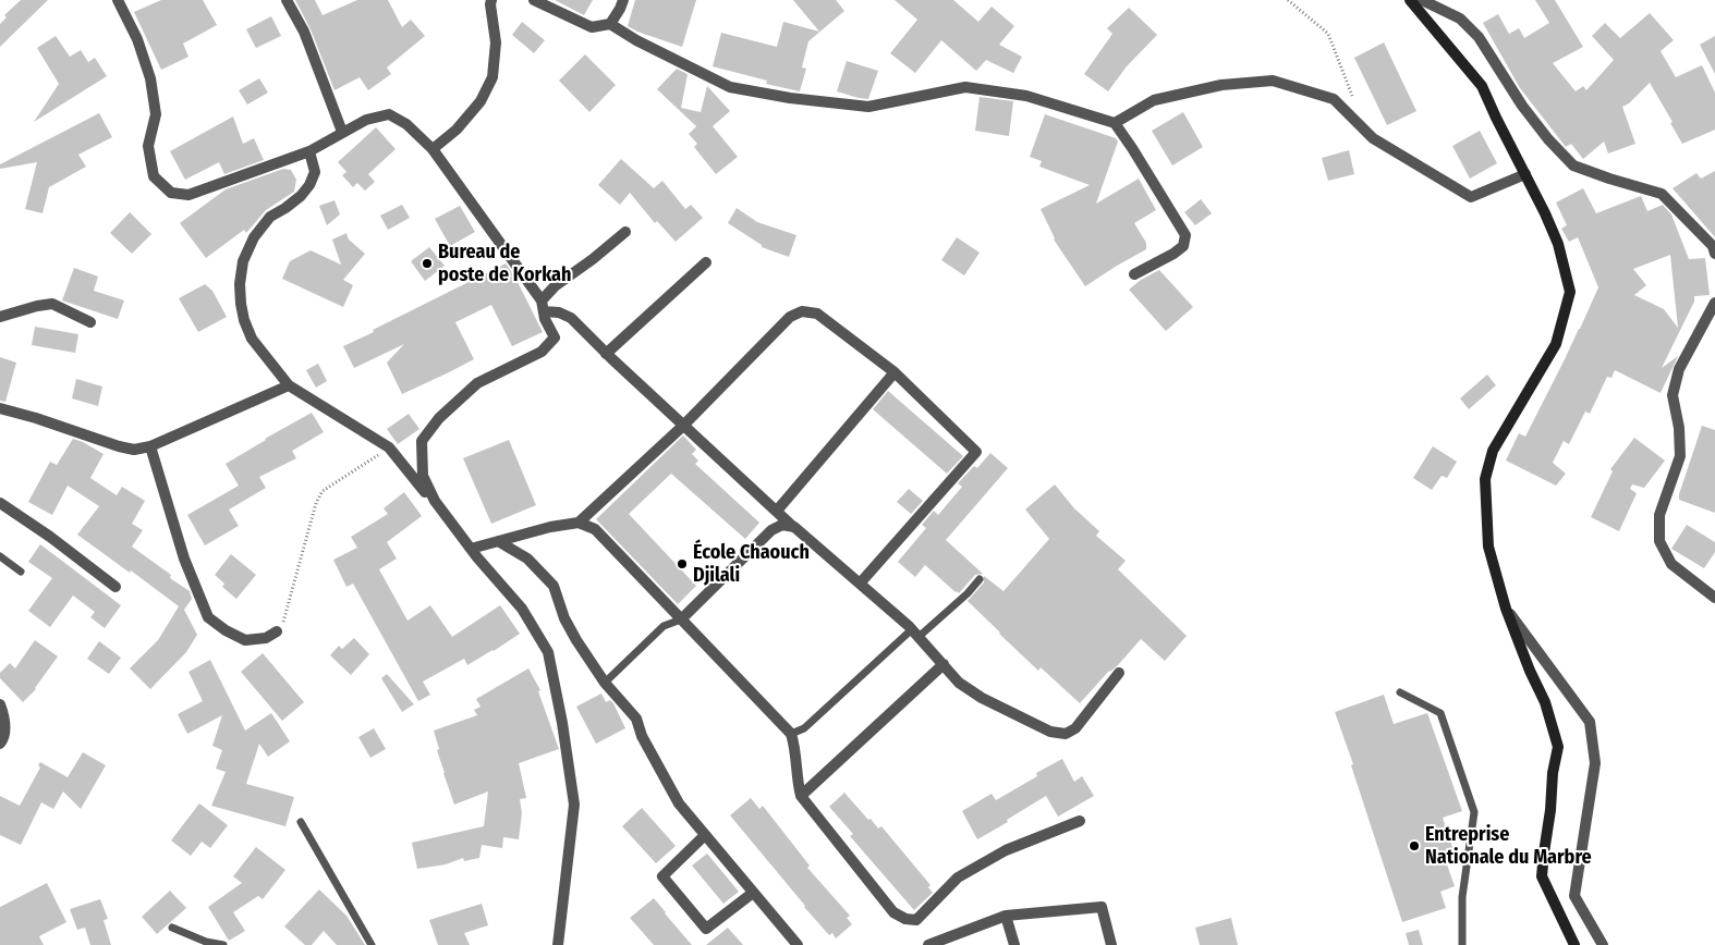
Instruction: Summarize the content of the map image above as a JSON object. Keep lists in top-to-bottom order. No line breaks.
{"places":["Bureau de poste de Korkah","École Chaouch Djilali","Entreprise Nationale du Marbre"]}
